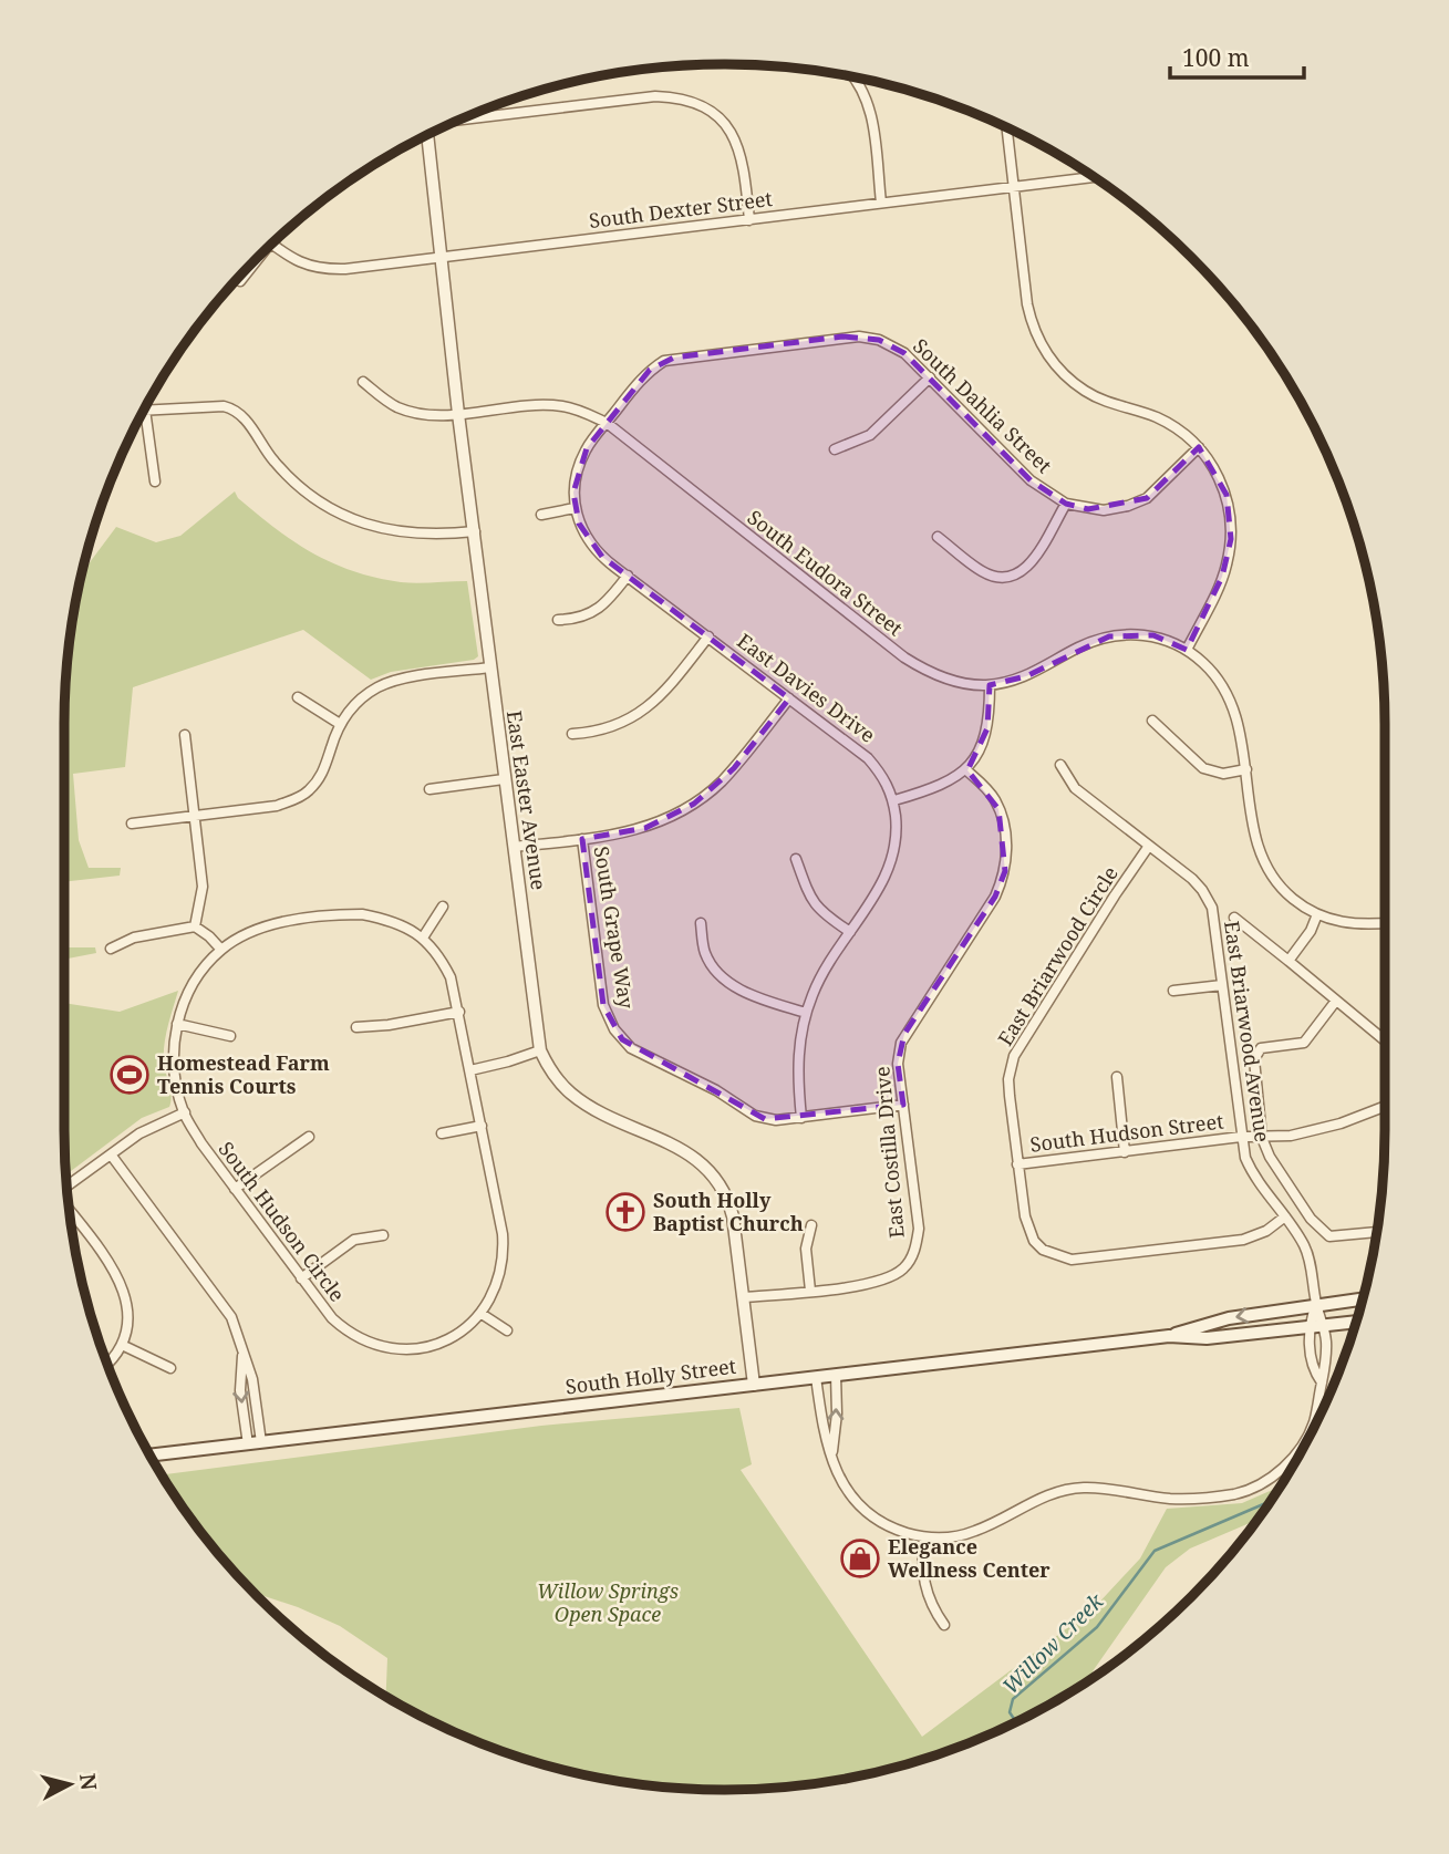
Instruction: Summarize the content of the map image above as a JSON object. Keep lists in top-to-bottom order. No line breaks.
{"streets":{"main road":["South Holly Street"],"street":["South Dexter Street","South Dahlia Street","South Eudora Street","East Davies Drive","East Easter Avenue","South Grape Way","East Briarwood Circle","East Briarwood Avenue","South Hudson Street","East Costilla Drive","South Hudson Circle"]},"crossings":[["South Dexter Street","East Easter Avenue"],["South Dahlia Street","South Eudora Street"],["South Dahlia Street","East Davies Drive"],["South Eudora Street","East Davies Drive"],["South Eudora Street","East Easter Avenue"],["East Davies Drive","South Grape Way"],["East Easter Avenue","East Costilla Drive"],["East Easter Avenue","South Holly Street"],["South Grape Way","East Costilla Drive"],["East Briarwood Circle","East Briarwood Avenue"],["East Briarwood Circle","South Hudson Street"],["East Briarwood Avenue","South Hudson Street"],["East Briarwood Avenue","South Holly Street"]],"water":["Willow Creek"],"parks":["Willow Springs Open Space"],"places":{"sports":["Homestead Farm Tennis Courts"],"church":["South Holly Baptist Church"],"shop":["Elegance Wellness Center"]},"scale_bar":"100 m","north":"right"}
